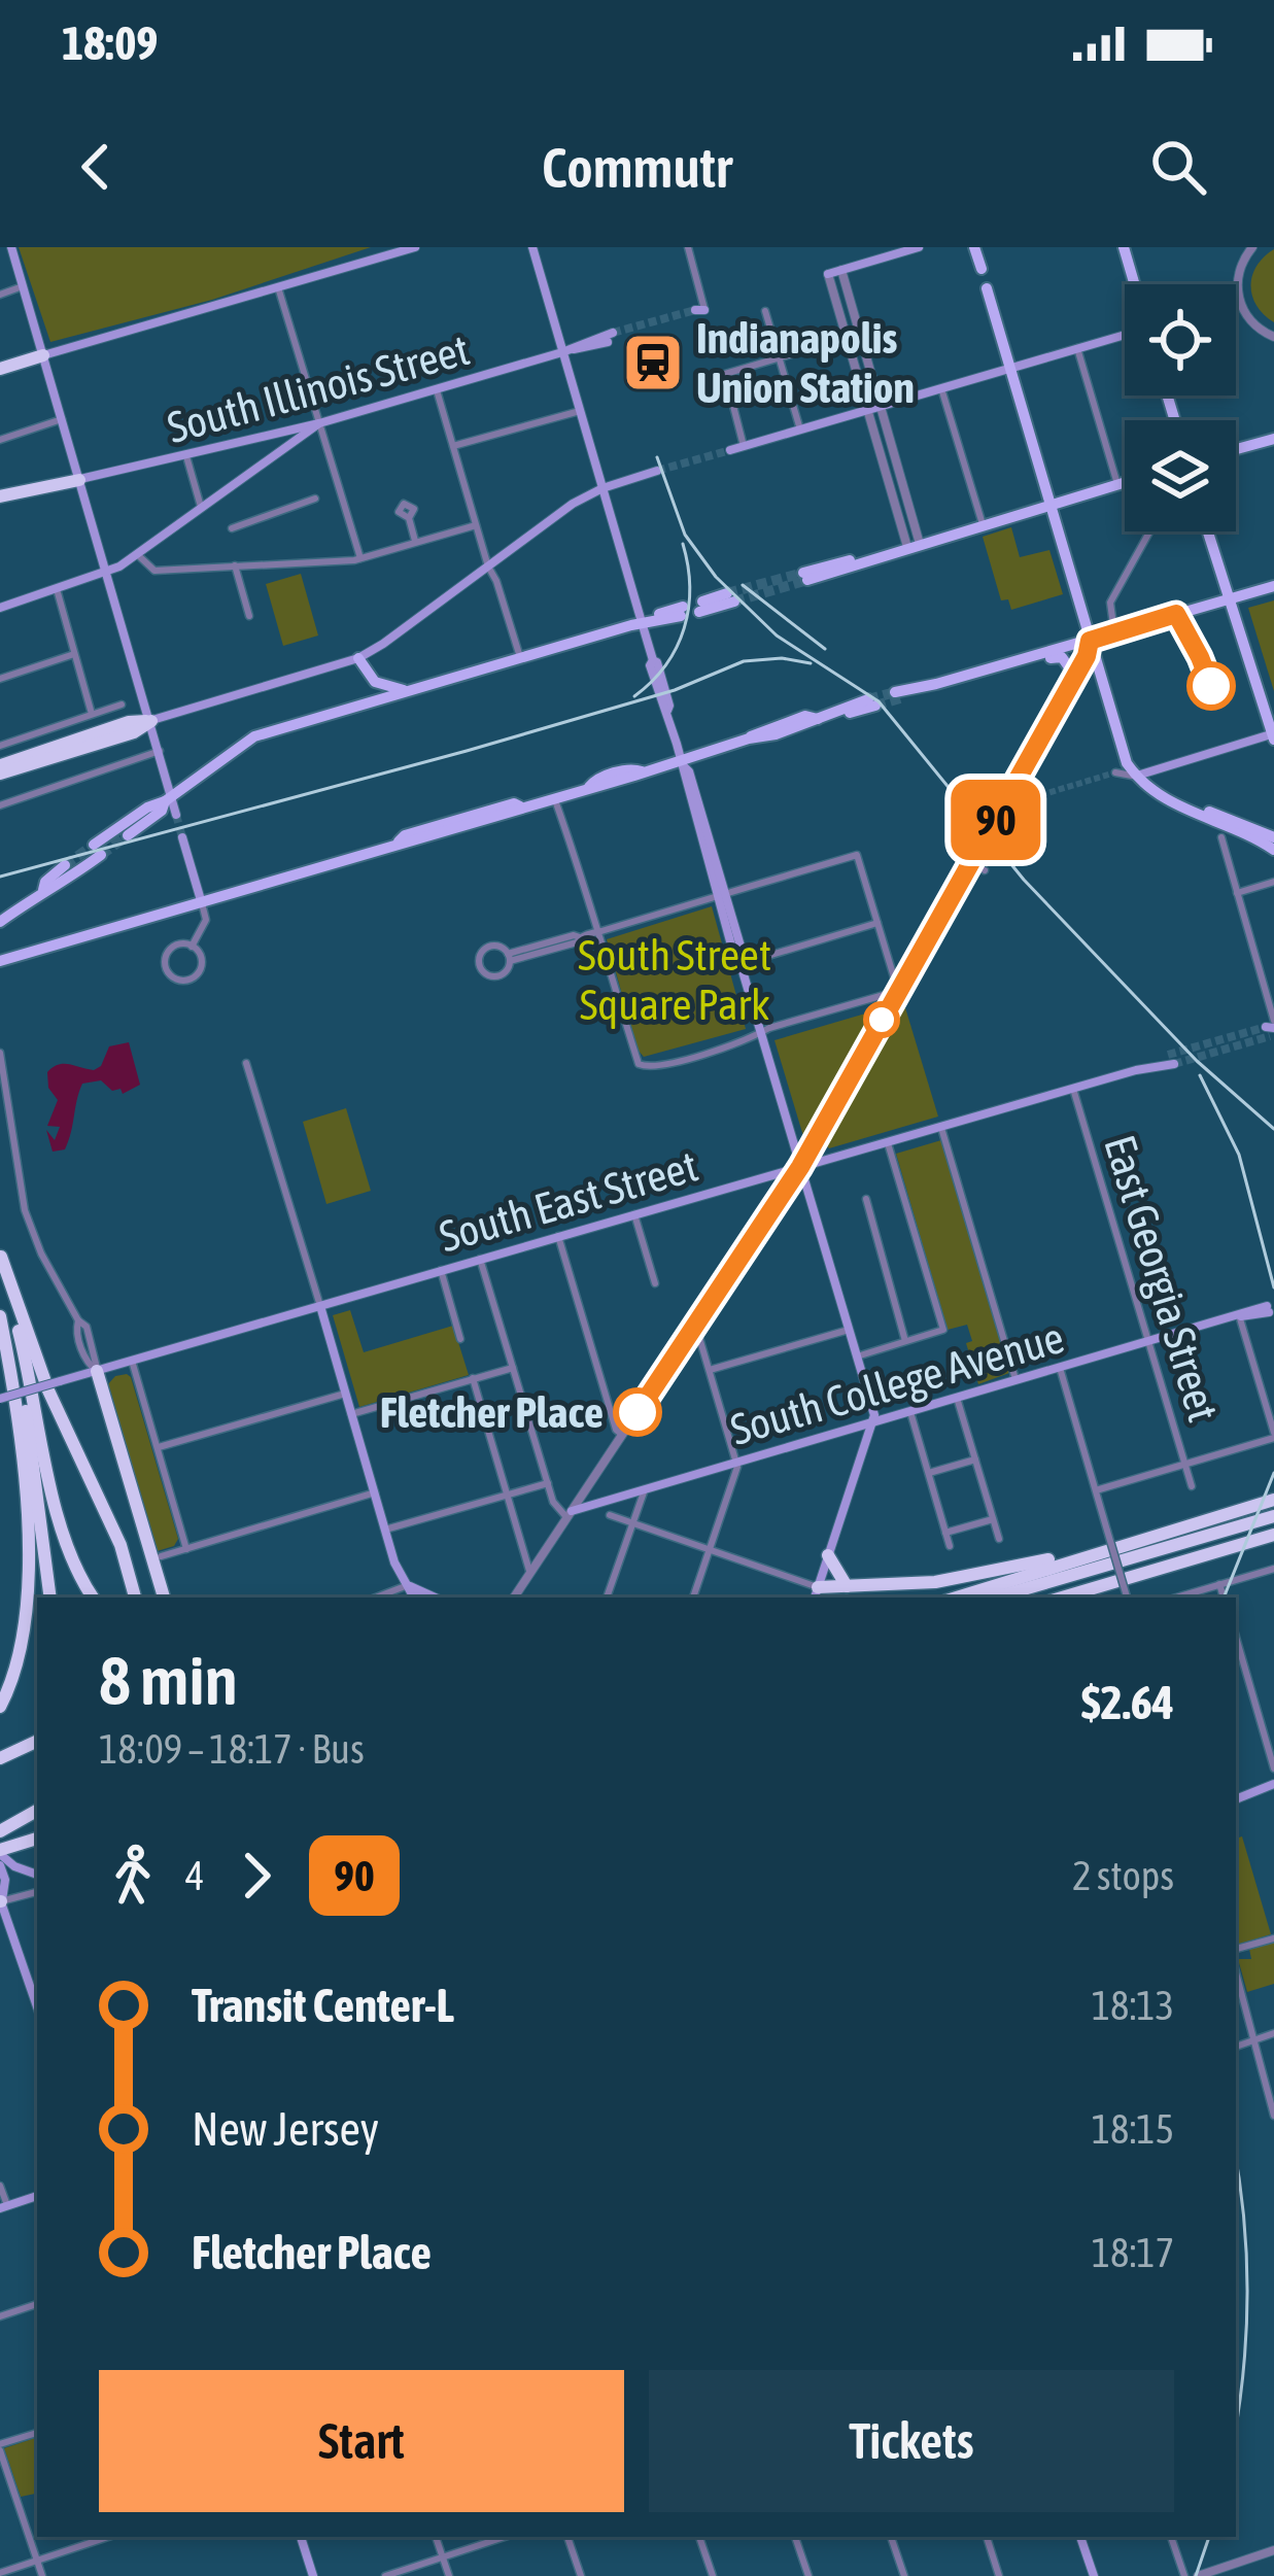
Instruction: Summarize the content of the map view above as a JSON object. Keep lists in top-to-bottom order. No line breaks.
{"streets":{"main road":["South Illinois Street","South East Street","South College Avenue"],"street":["East Georgia Street"]},"crossings":[["South East Street","East Georgia Street"],["East Georgia Street","South College Avenue"]],"parks":["South Street Square Park"],"places":{"station":["Indianapolis Union Station"],"other":["Fletcher Place"]},"lines":["bus line 90"],"page":{"status":"18:09","header":"Commutr","on_map":"90","heading":["8 min","18:09 – 18:17 · Bus","$2.64"],"legs":["4","90","2 stops"],"list":[{"name":"Transit Center-L","value":"18:13"},{"name":"New Jersey","value":"18:15"},{"name":"Fletcher Place","value":"18:17"}],"buttons":["Start","Tickets"]}}
